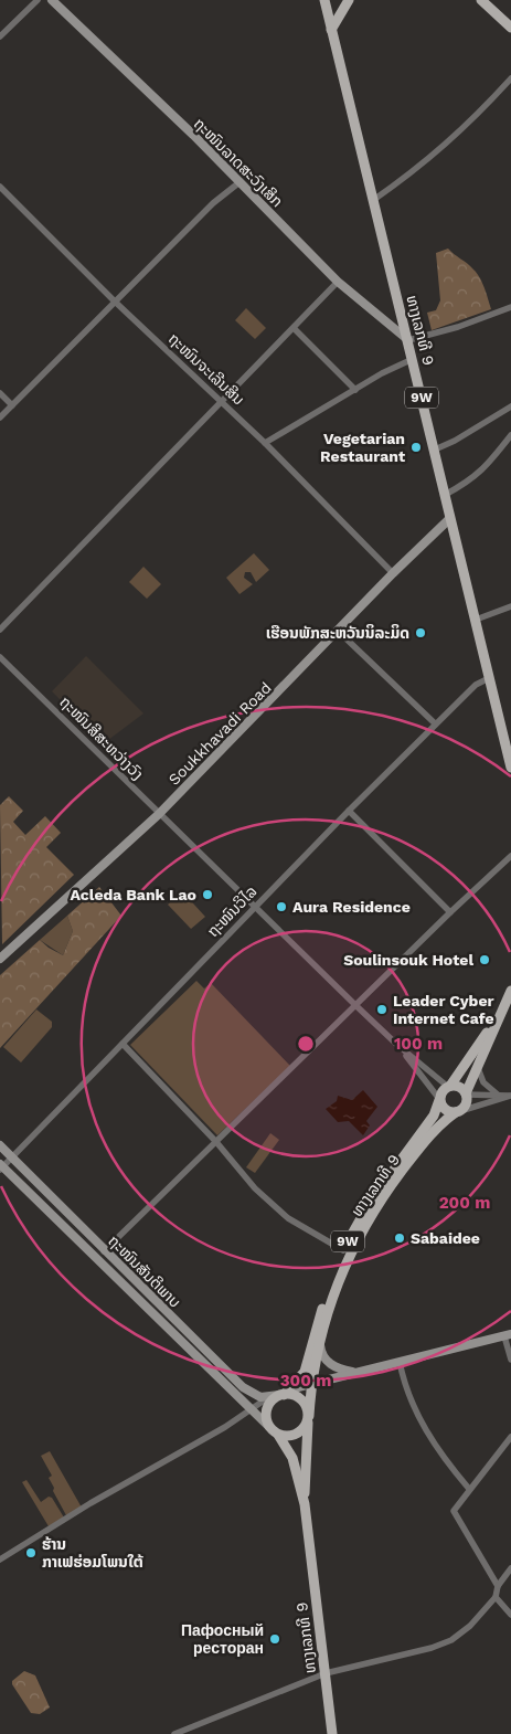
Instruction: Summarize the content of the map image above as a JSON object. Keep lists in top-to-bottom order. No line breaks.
{"streets":{"main road":["ທາງເລກທີ 9","9W"],"street":["ຖະໜົນລາດສະວົງເສິກ","ຖະໜົນຈະເລີນສິນ","Soukkhavadi Road","ຖະໜົນສີສະຫວ່າງວົງ","ຖະໜົນວິໄລ","ຖະໜົນສັນຕິພາບ"]},"crossings":[["ຖະໜົນລາດສະວົງເສິກ","ທາງເລກທີ 9"],["ທາງເລກທີ 9","9W"],["ທາງເລກທີ 9","Soukkhavadi Road"],["ທາງເລກທີ 9","ຖະໜົນວິໄລ"],["ທາງເລກທີ 9","ຖະໜົນສັນຕິພາບ"],["ຖະໜົນຈະເລີນສິນ","Soukkhavadi Road"],["Soukkhavadi Road","ຖະໜົນສີສະຫວ່າງວົງ"],["ຖະໜົນສີສະຫວ່າງວົງ","ຖະໜົນວິໄລ"],["ຖະໜົນວິໄລ","ຖະໜົນສັນຕິພາບ"]],"places":["Vegetarian Restaurant","ເຮືອນພັກສະຫວັນນິລະມິດ","Acleda Bank Lao","Aura Residence","Soulinsouk Hotel","Leader Cyber Internet Cafe","Sabaidee","ຮ້ານ ກາເຟຮ່ອມໂພນໃຕ້","Пафосный ресторан"],"rings":["100 m","200 m","300 m"]}
